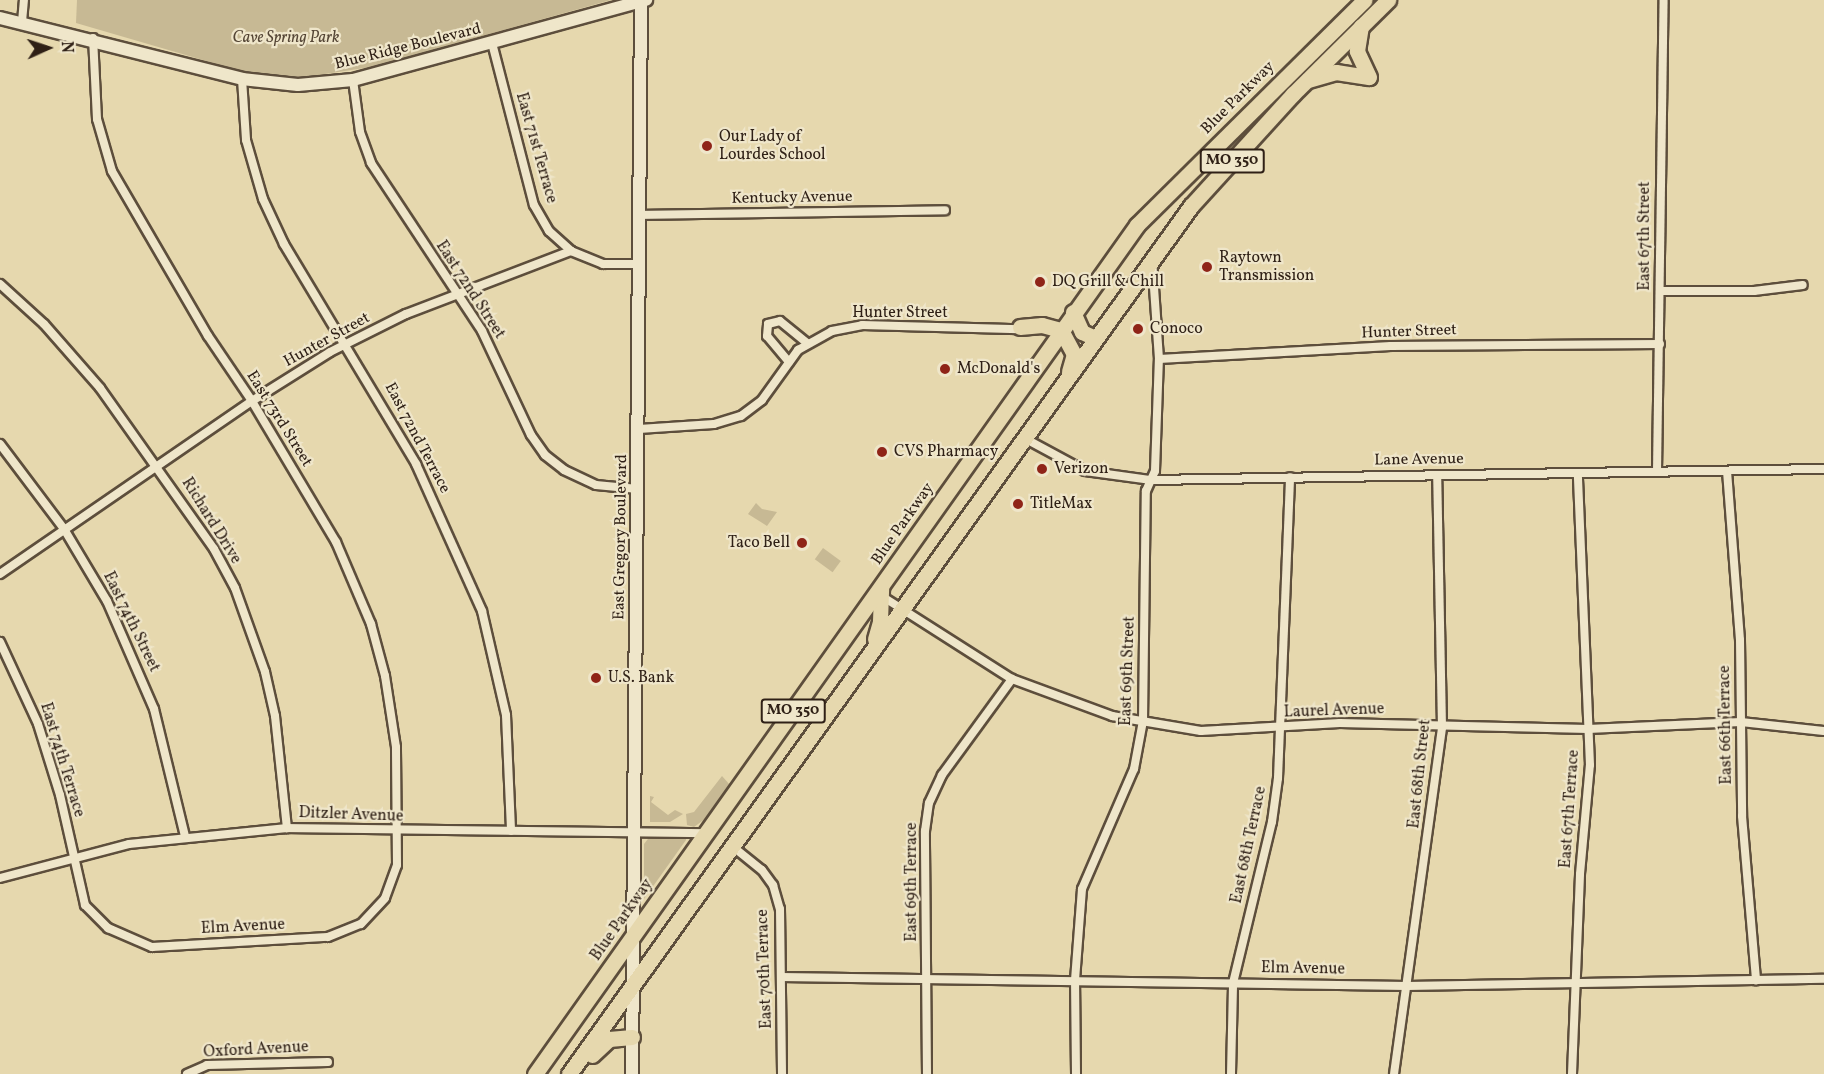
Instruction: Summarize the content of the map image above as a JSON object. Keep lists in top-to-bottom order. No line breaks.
{"streets":{"highway":["Blue Parkway","MO 350"],"main road":["Blue Ridge Boulevard","East Gregory Boulevard"],"street":["East 71st Terrace","Kentucky Avenue","East 67th Street","East 72nd Street","Hunter Street","East 73rd Street","East 72nd Terrace","Lane Avenue","Richard Drive","East 74th Street","East 69th Street","Laurel Avenue","East 66th Terrace","East 74th Terrace","East 68th Street","East 67th Terrace","Ditzler Avenue","East 68th Terrace","East 69th Terrace","Elm Avenue","East 70th Terrace","Oxford Avenue"]},"crossings":[["Blue Ridge Boulevard","East 71st Terrace"],["Blue Ridge Boulevard","East 72nd Street"],["Blue Ridge Boulevard","East 73rd Street"],["Blue Ridge Boulevard","East 72nd Terrace"],["Blue Ridge Boulevard","East Gregory Boulevard"],["Blue Parkway","East Gregory Boulevard"],["Blue Parkway","Laurel Avenue"],["Blue Parkway","Ditzler Avenue"],["East 71st Terrace","Hunter Street"],["MO 350","Lane Avenue"],["MO 350","East Gregory Boulevard"],["MO 350","East 69th Street"],["MO 350","Laurel Avenue"],["MO 350","East 70th Terrace"],["Kentucky Avenue","East Gregory Boulevard"],["East 67th Street","Hunter Street"],["East 67th Street","Lane Avenue"],["East 72nd Street","Hunter Street"],["East 72nd Street","East Gregory Boulevard"],["Hunter Street","East 73rd Street"],["Hunter Street","East 72nd Terrace"],["Hunter Street","Richard Drive"],["Hunter Street","East Gregory Boulevard"],["Hunter Street","East 74th Street"],["Hunter Street","East 69th Street"],["East 73rd Street","Ditzler Avenue"],["East 73rd Street","Elm Avenue"],["East 72nd Terrace","Ditzler Avenue"],["Lane Avenue","East 69th Street"],["Lane Avenue","East 66th Terrace"],["Lane Avenue","East 68th Street"],["Lane Avenue","East 67th Terrace"],["Lane Avenue","East 68th Terrace"],["Richard Drive","Ditzler Avenue"],["East Gregory Boulevard","Ditzler Avenue"],["East 74th Street","Ditzler Avenue"],["East 69th Street","Laurel Avenue"],["East 69th Street","Elm Avenue"],["Laurel Avenue","East 66th Terrace"],["Laurel Avenue","East 68th Street"],["Laurel Avenue","East 67th Terrace"],["Laurel Avenue","East 68th Terrace"],["Laurel Avenue","East 69th Terrace"],["East 66th Terrace","Elm Avenue"],["East 74th Terrace","Ditzler Avenue"],["East 74th Terrace","Elm Avenue"],["East 68th Street","Elm Avenue"],["East 67th Terrace","Elm Avenue"],["Ditzler Avenue","Elm Avenue"],["East 68th Terrace","Elm Avenue"],["East 69th Terrace","Elm Avenue"],["Elm Avenue","East 70th Terrace"]],"parks":["Cave Spring Park"],"places":["Our Lady of Lourdes School","Raytown Transmission","DQ Grill & Chill","Conoco","McDonald's","CVS Pharmacy","Verizon","TitleMax","Taco Bell","U.S. Bank"],"north":"right"}
